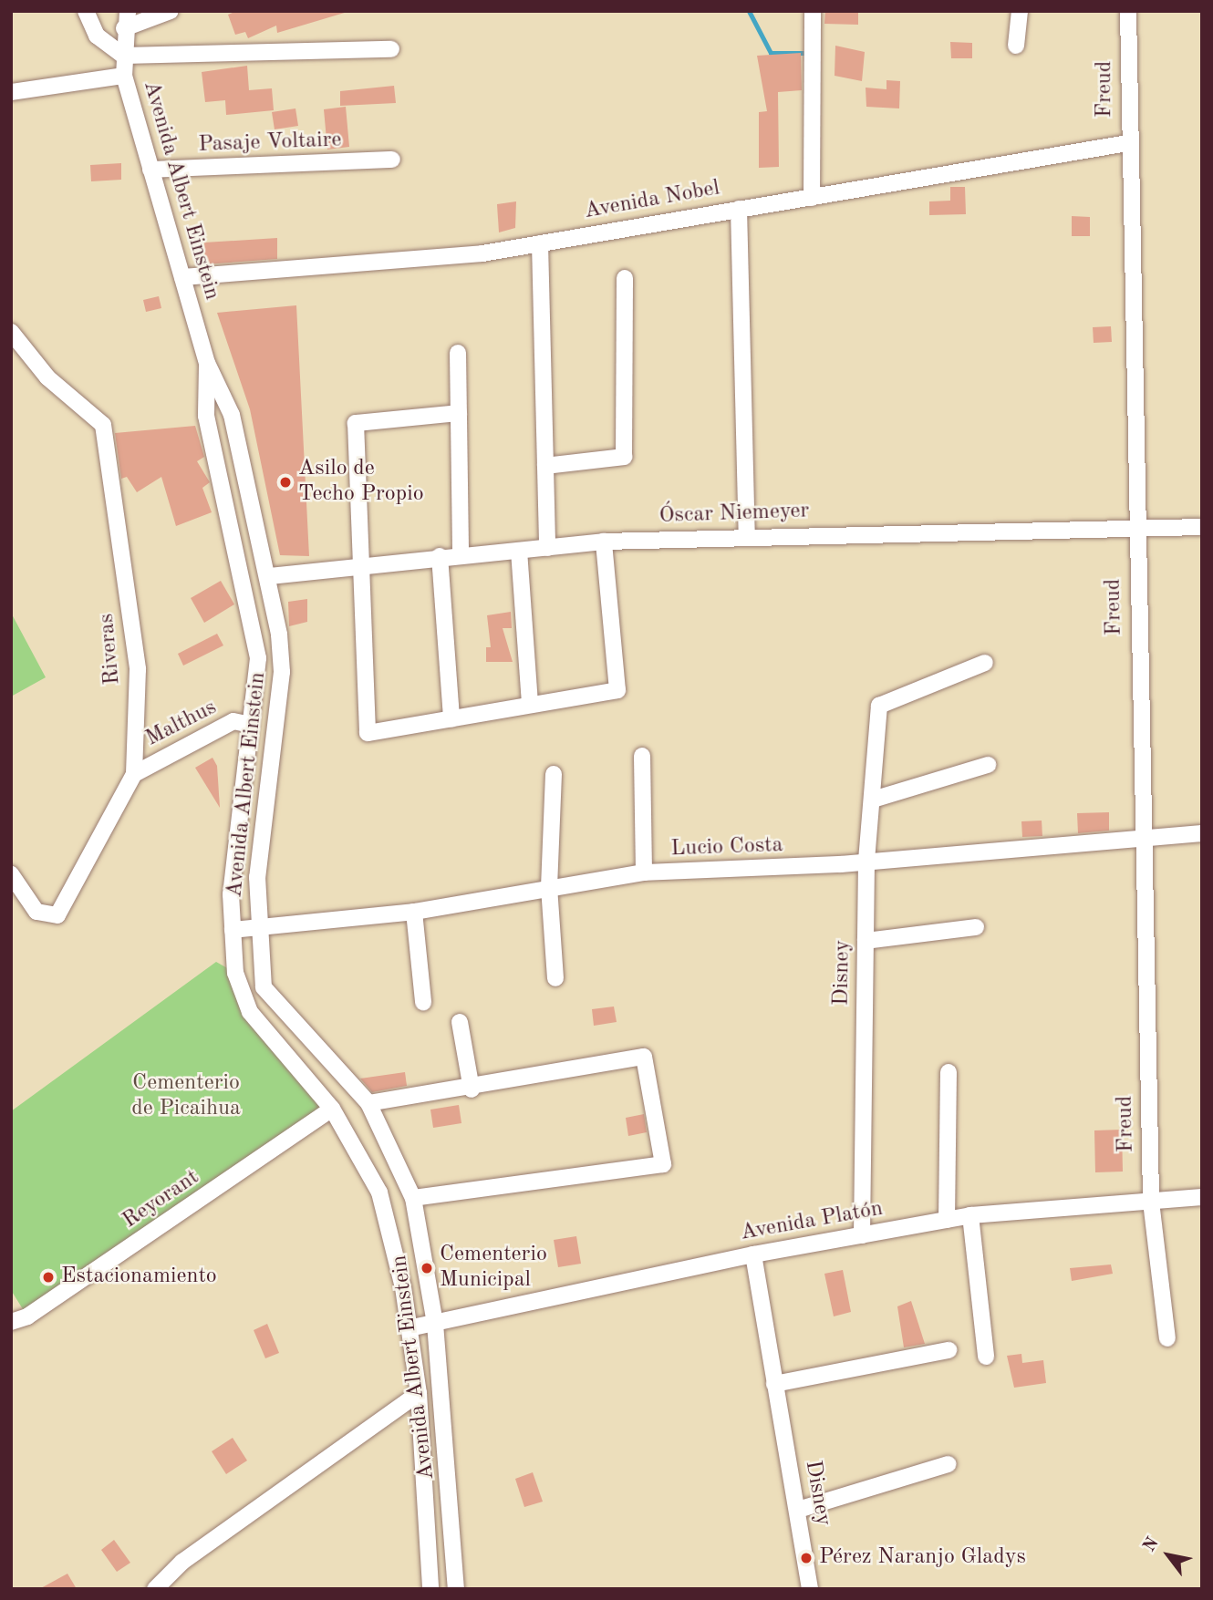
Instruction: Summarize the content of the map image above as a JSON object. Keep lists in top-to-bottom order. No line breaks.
{"streets":{"street":["Freud","Pasaje Voltaire","Avenida Albert Einstein","Avenida Nobel","Óscar Niemeyer","Riveras","Malthus","Lucio Costa","Disney","Reyorant","Avenida Platón"]},"crossings":[["Freud","Avenida Nobel"],["Freud","Óscar Niemeyer"],["Freud","Lucio Costa"],["Freud","Avenida Platón"],["Pasaje Voltaire","Avenida Albert Einstein"],["Avenida Albert Einstein","Avenida Nobel"],["Avenida Albert Einstein","Óscar Niemeyer"],["Avenida Albert Einstein","Malthus"],["Avenida Albert Einstein","Lucio Costa"],["Avenida Albert Einstein","Reyorant"],["Avenida Albert Einstein","Avenida Platón"],["Riveras","Malthus"],["Lucio Costa","Disney"],["Disney","Avenida Platón"]],"parks":["Cementerio de Picaihua"],"places":["Asilo de Techo Propio","Cementerio Municipal","Estacionamiento","Pérez Naranjo Gladys"],"north":"top left"}
